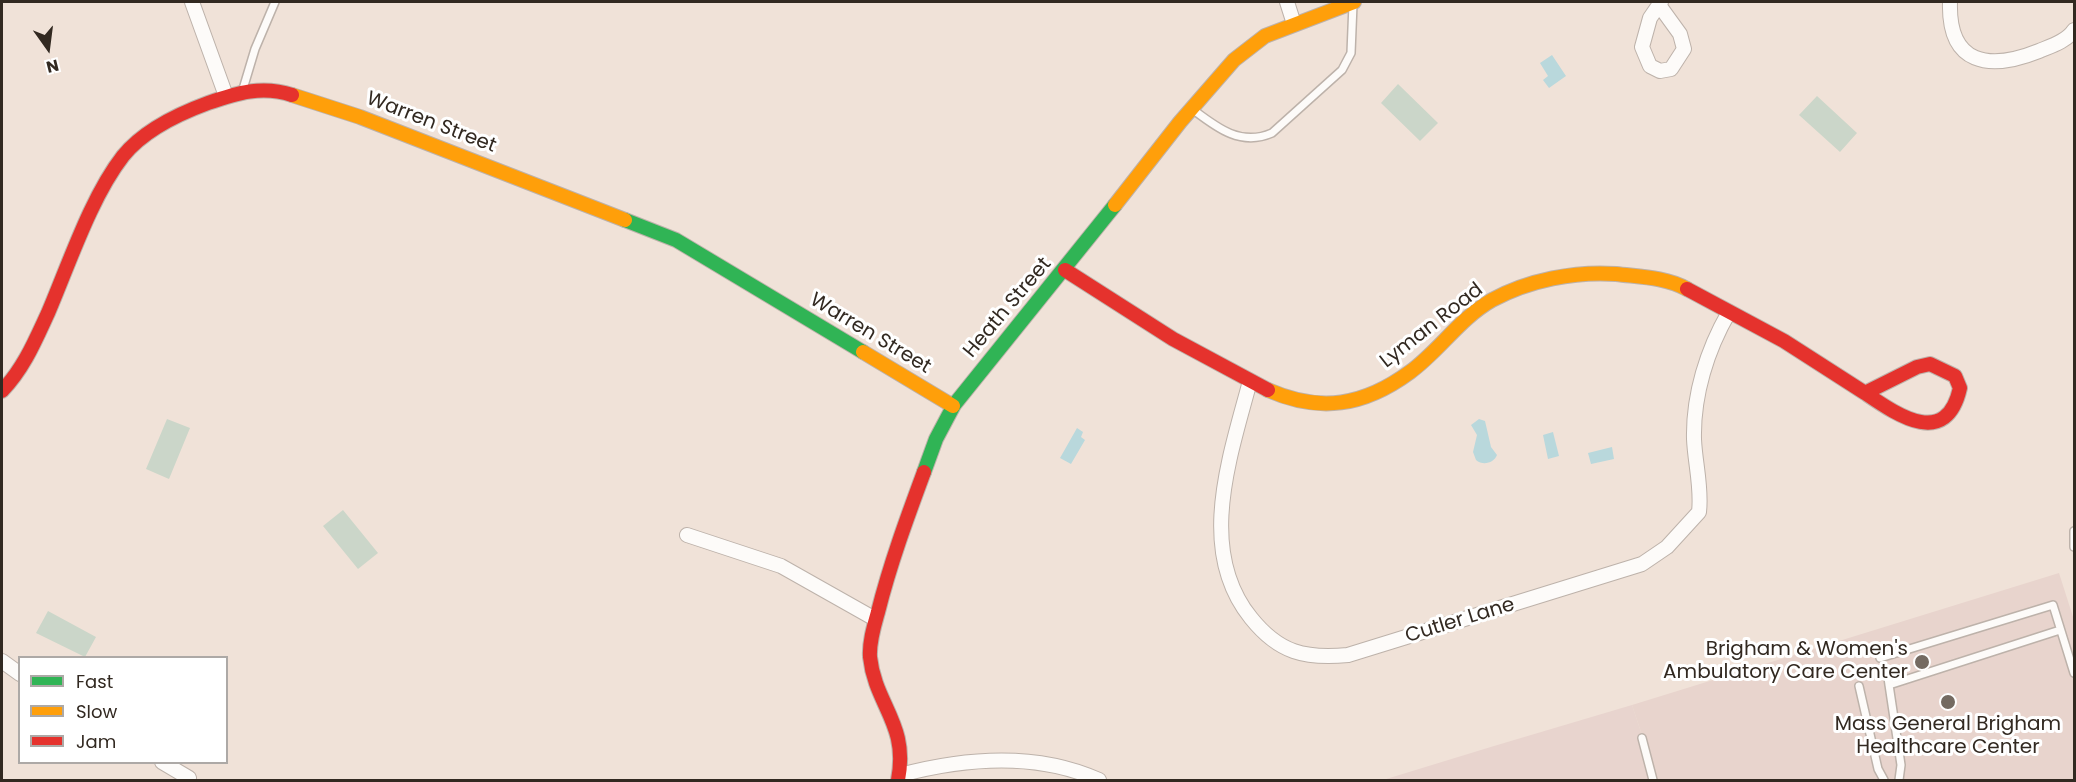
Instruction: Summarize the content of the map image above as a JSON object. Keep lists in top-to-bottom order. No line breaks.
{"streets":{"street":["Warren Street","Heath Street","Lyman Road","Cutler Lane"]},"crossings":[["Warren Street","Heath Street"],["Heath Street","Lyman Road"],["Lyman Road","Cutler Lane"]],"places":["Brigham & Women's Ambulatory Care Center","Mass General Brigham Healthcare Center"],"legend":["Fast","Slow","Jam"],"north":"bottom"}
